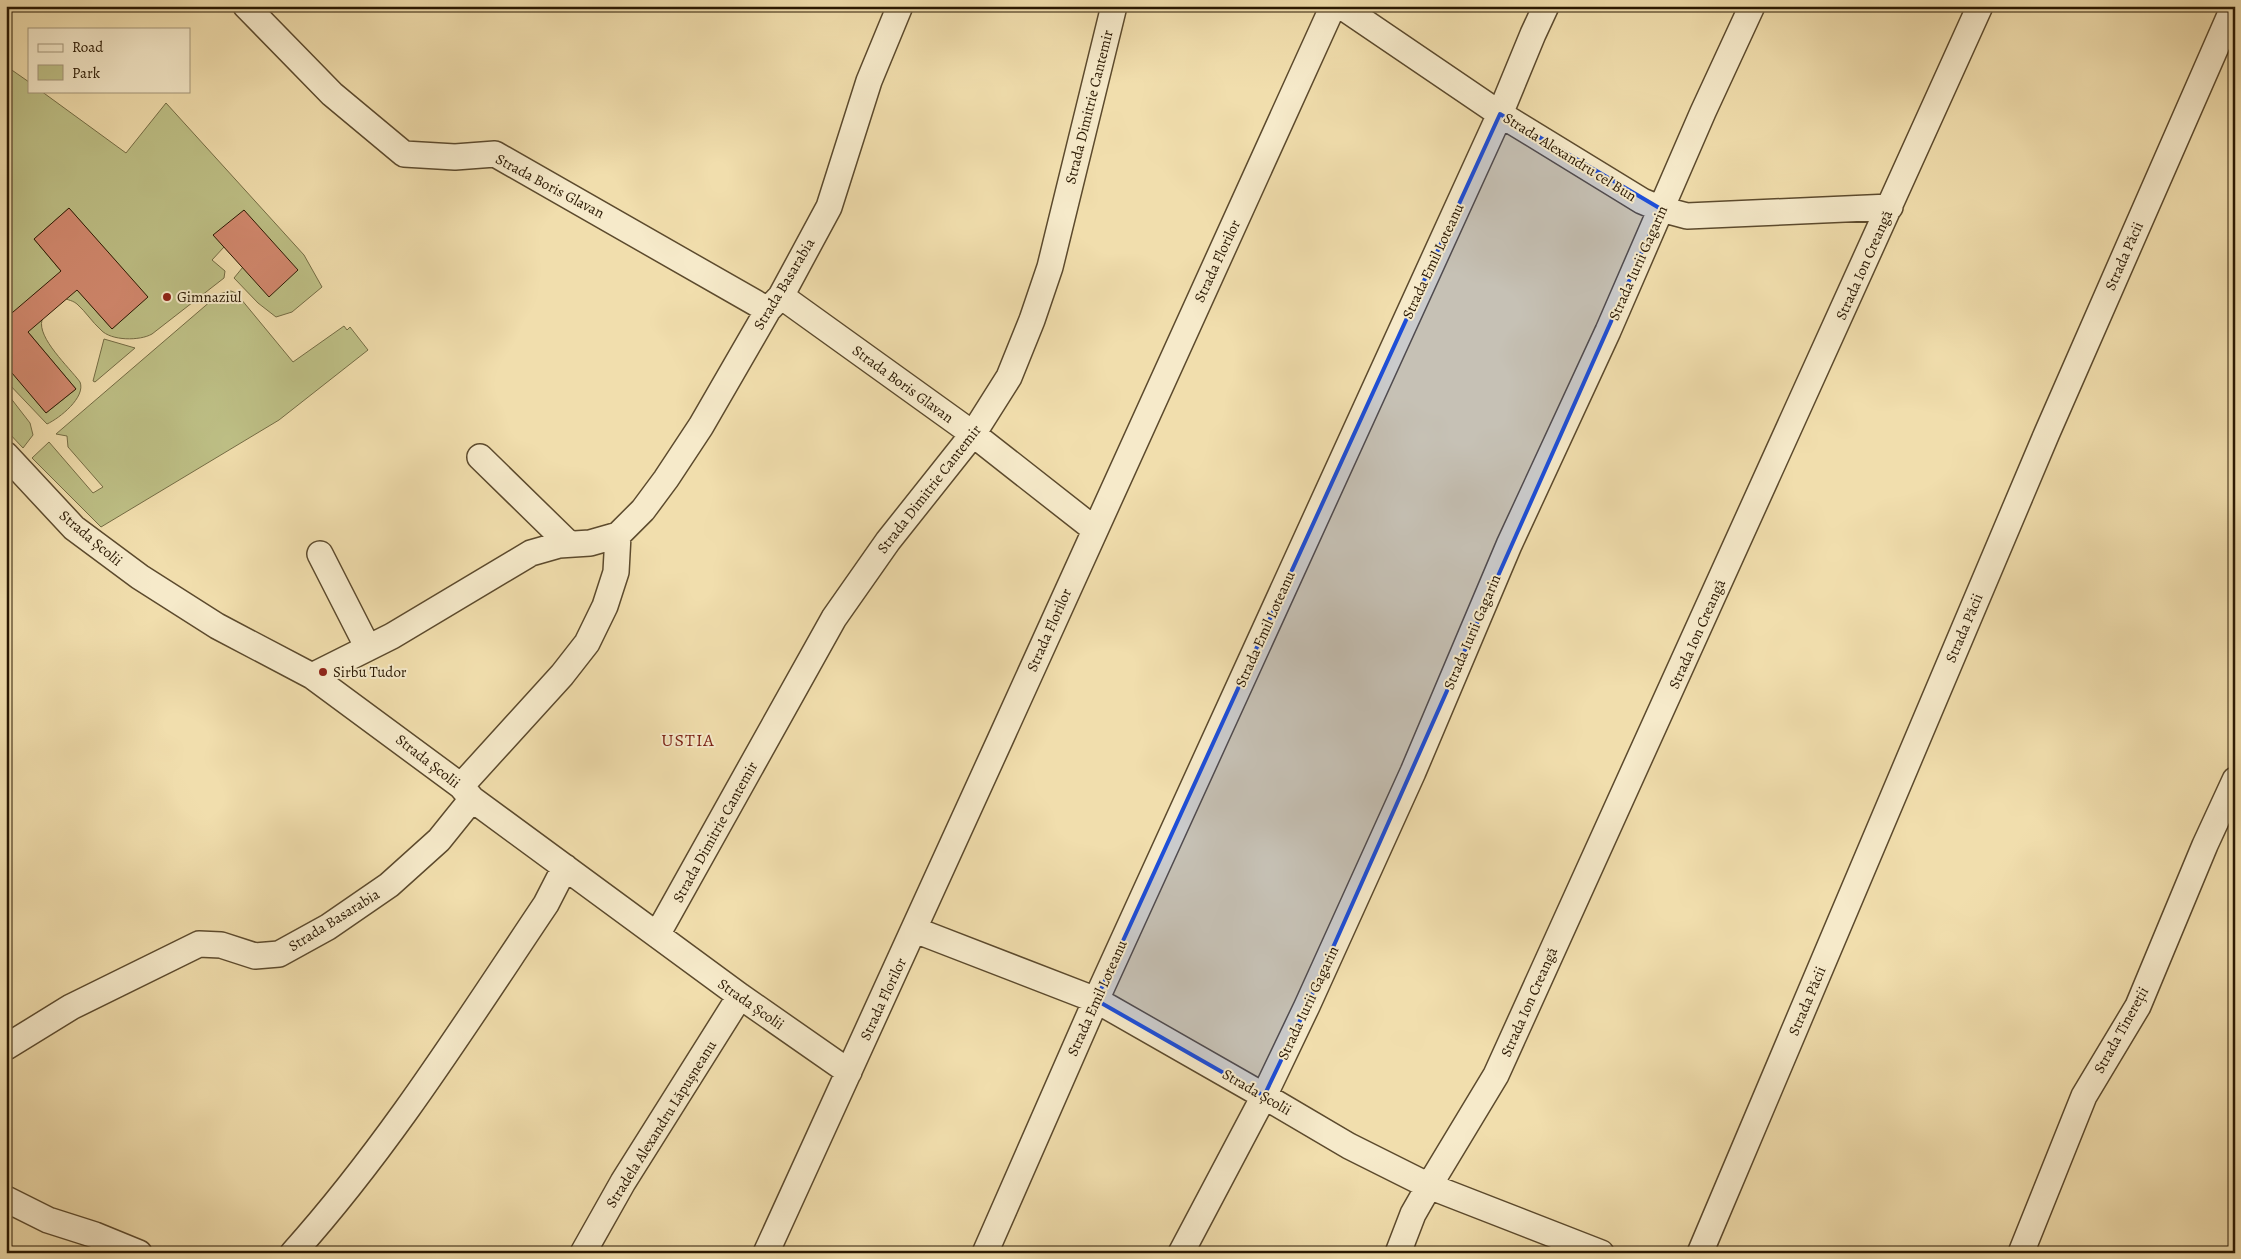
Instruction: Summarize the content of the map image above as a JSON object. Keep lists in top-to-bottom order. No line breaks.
{"streets":{"street":["Strada Dimitrie Cantemir","Strada Alexandru cel Bun","Strada Boris Glavan","Strada Păcii","Strada Florilor","Strada Emil Loteanu","Strada Iurii Gagarin","Strada Ion Creangă","Strada Basarabia","Strada Școlii","Strada Tinereții","Stradela Alexandru Lăpușneanu"]},"crossings":[["Strada Dimitrie Cantemir","Strada Boris Glavan"],["Strada Dimitrie Cantemir","Strada Școlii"],["Strada Alexandru cel Bun","Strada Emil Loteanu"],["Strada Alexandru cel Bun","Strada Iurii Gagarin"],["Strada Alexandru cel Bun","Strada Ion Creangă"],["Strada Boris Glavan","Strada Florilor"],["Strada Boris Glavan","Strada Basarabia"],["Strada Florilor","Strada Școlii"],["Strada Emil Loteanu","Strada Școlii"],["Strada Iurii Gagarin","Strada Școlii"],["Strada Ion Creangă","Strada Școlii"],["Strada Basarabia","Strada Școlii"],["Strada Școlii","Stradela Alexandru Lăpușneanu"]],"districts":["USTIA"],"places":["Gimnaziul","Sirbu Tudor"],"legend":["Road","Park"]}
